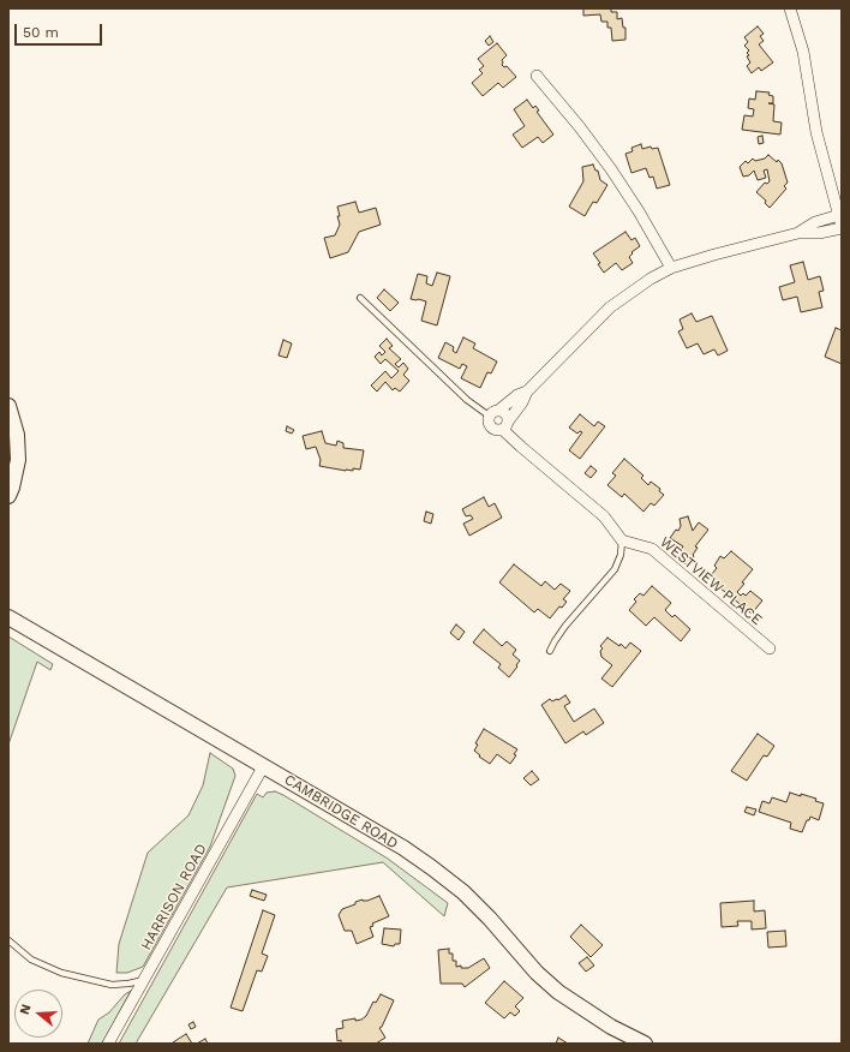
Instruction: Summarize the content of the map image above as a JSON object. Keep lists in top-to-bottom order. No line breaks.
{"streets":{"main road":["CAMBRIDGE ROAD"],"street":["WESTVIEW PLACE","HARRISON ROAD"]},"crossings":[["CAMBRIDGE ROAD","HARRISON ROAD"]],"scale_bar":"50 m","north":"left"}
